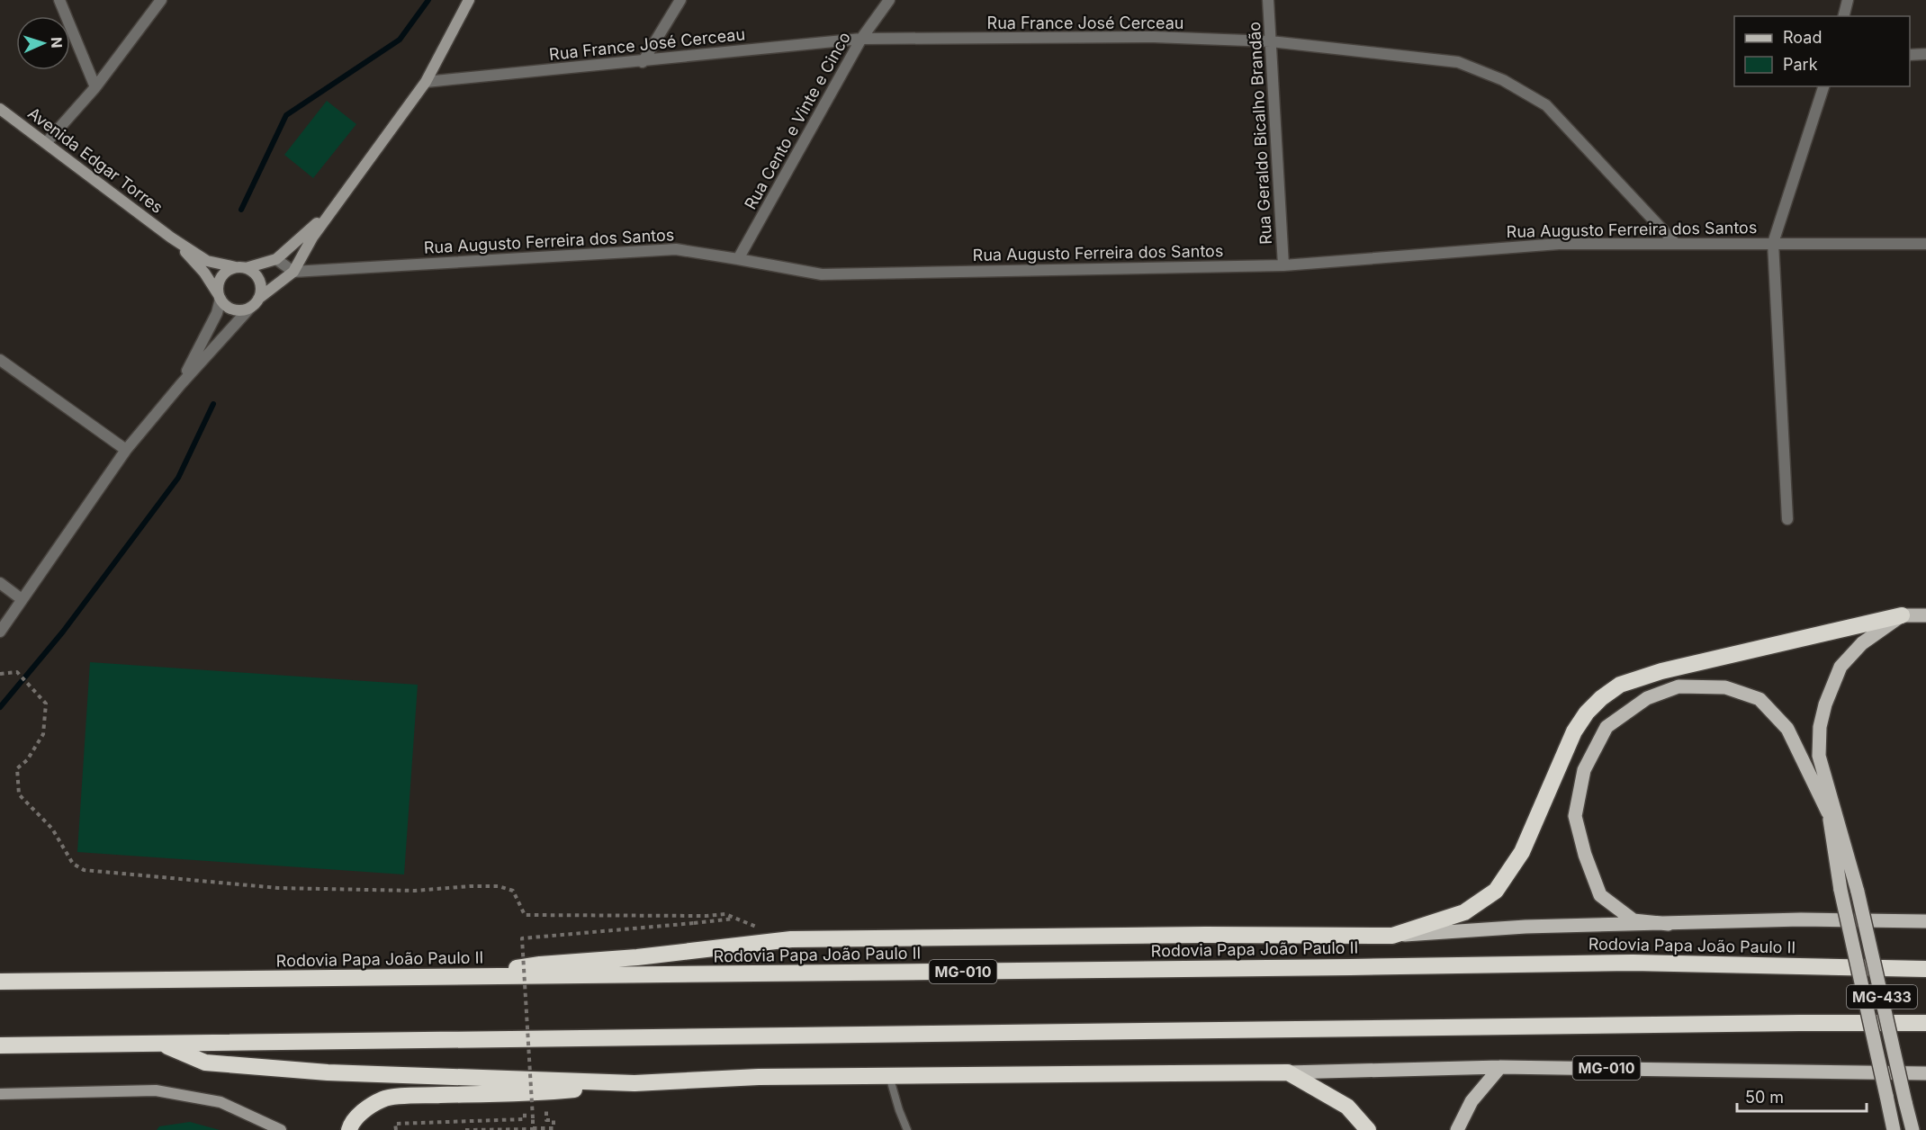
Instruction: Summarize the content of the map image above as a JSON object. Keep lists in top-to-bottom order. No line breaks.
{"streets":{"highway":["Rodovia Papa João Paulo II","MG-010"],"main road":["MG-433"],"street":["Rua France José Cerceau","Rua Cento e Vinte e Cinco","Rua Geraldo Bicalho Brandão","Avenida Edgar Torres","Rua Augusto Ferreira dos Santos"]},"crossings":[["Rua France José Cerceau","Rua Cento e Vinte e Cinco"],["Rua France José Cerceau","Rua Geraldo Bicalho Brandão"],["Rua France José Cerceau","Rua Augusto Ferreira dos Santos"],["Rua Cento e Vinte e Cinco","Rua Augusto Ferreira dos Santos"],["Rua Geraldo Bicalho Brandão","Rua Augusto Ferreira dos Santos"]],"legend":["Road","Park"],"scale_bar":"50 m","north":"right"}
